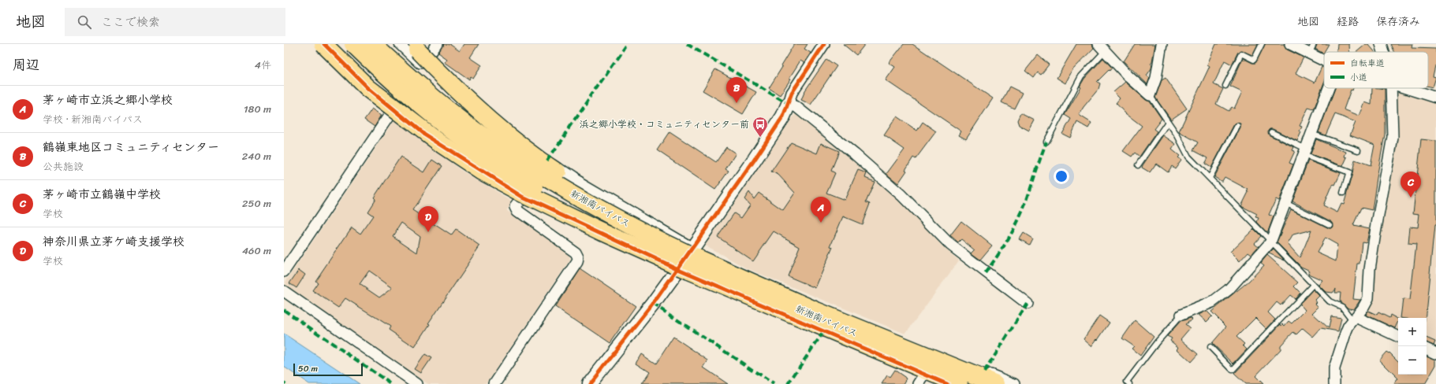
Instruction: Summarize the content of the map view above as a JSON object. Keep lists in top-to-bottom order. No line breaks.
{"streets":{"highway":["新湘南バイパス"]},"places":{"bus stop":["浜之郷小学校・コミュニティセンター前"]},"legend":["自転車道","小道"],"scale_bar":"50 m","page":{"header":"地図","search":"ここで検索","nav":["地図","経路","保存済み"],"heading":["周辺","4件"],"pins":["B","C","A","D"],"list":[{"mark":"A","name":"茅ヶ崎市立浜之郷小学校","note":"学校 · 新湘南バイパス","value":"180 m"},{"mark":"B","name":"鶴嶺東地区コミュニティセンター","note":"公共施設","value":"240 m"},{"mark":"C","name":"茅ヶ崎市立鶴嶺中学校","note":"学校","value":"250 m"},{"mark":"D","name":"神奈川県立茅ケ崎支援学校","note":"学校","value":"460 m"}],"map_buttons":["+","−"],"scale":"50 m"}}
